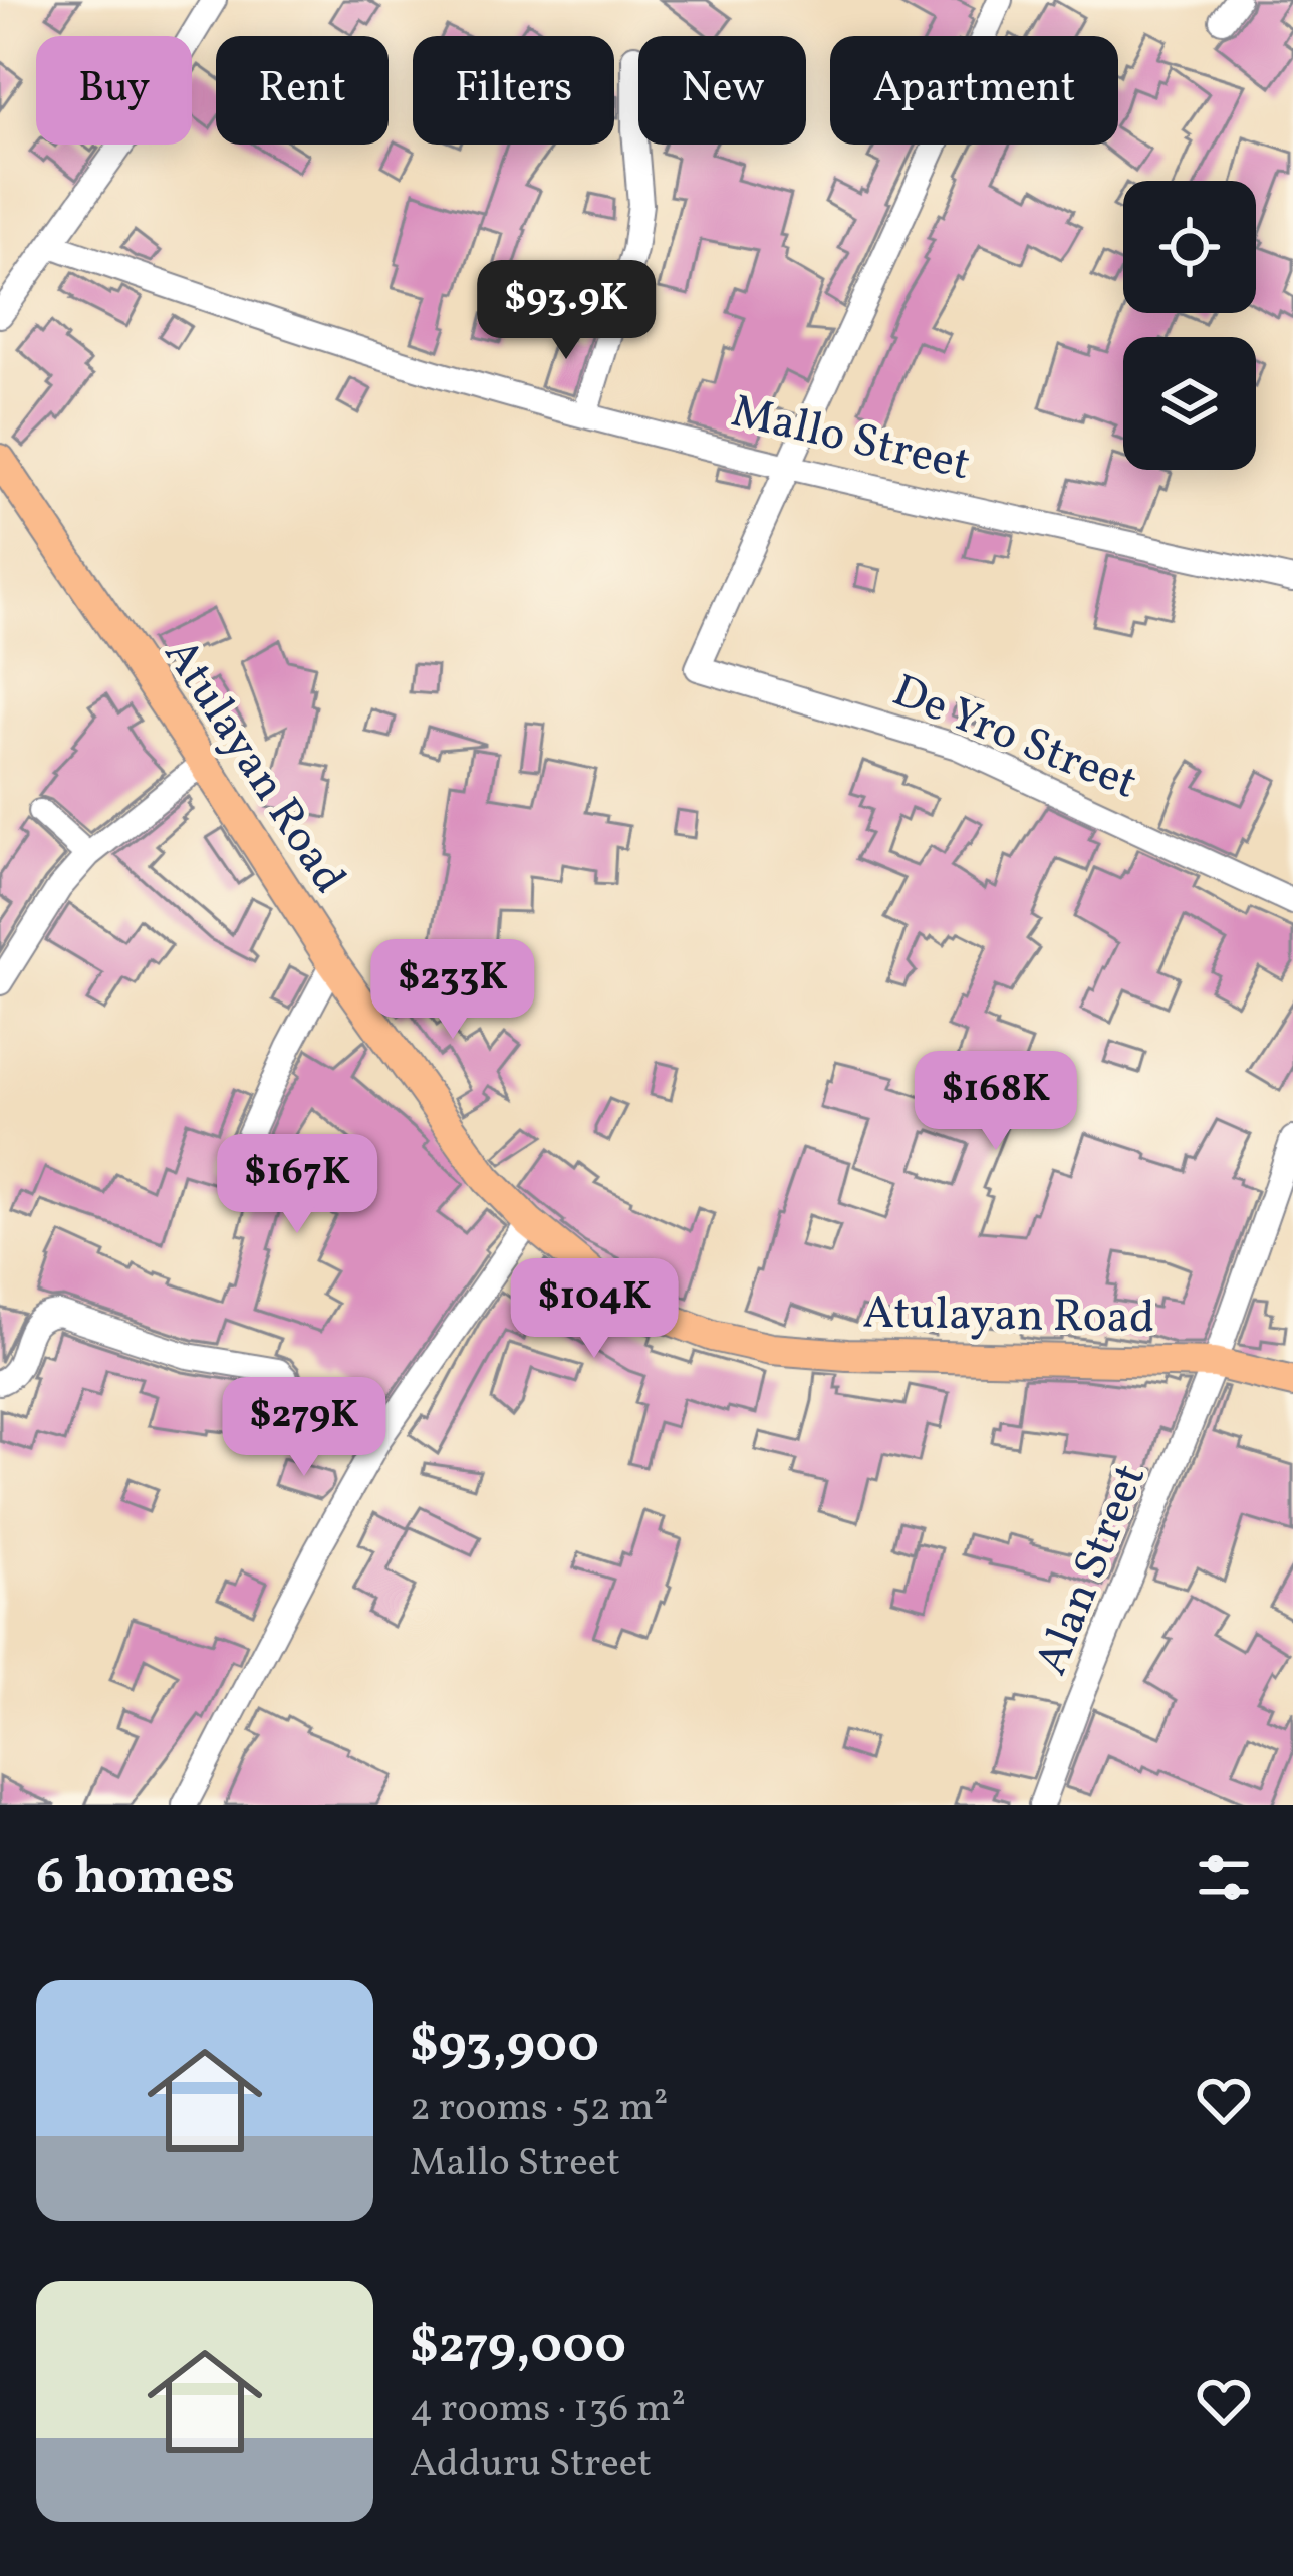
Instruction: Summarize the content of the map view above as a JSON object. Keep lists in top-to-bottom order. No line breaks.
{"streets":{"main road":["Atulayan Road"],"street":["Mallo Street","De Yro Street","Alan Street"]},"crossings":[["Mallo Street","De Yro Street"],["Atulayan Road","Alan Street"]],"page":{"chip":["Buy","Rent","Filters","New","Apartment"],"price":["$93.9K","$233K","$168K","$167K","$104K","$279K"],"heading":"6 homes","list":[{"name":"$93,900","note":"2 rooms · 52 m² · Mallo Street"},{"name":"$279,000","note":"4 rooms · 136 m² · Adduru Street"}]}}
